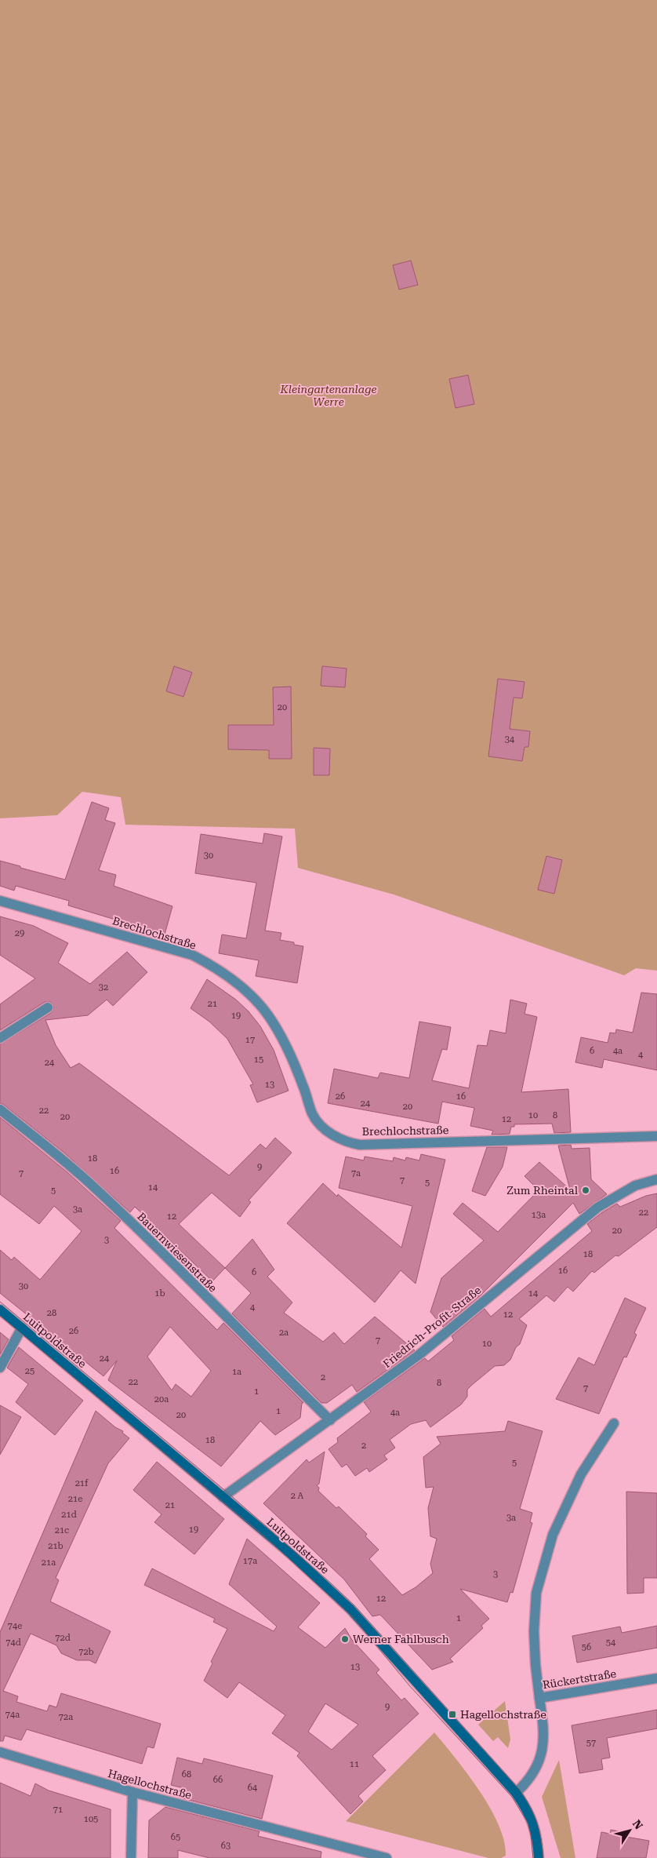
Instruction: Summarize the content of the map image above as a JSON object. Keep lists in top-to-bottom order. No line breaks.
{"streets":{"street":["Brechlochstraße","Bauernwiesenstraße","Friedrich-Profit-Straße","Luitpoldstraße","Rückertstraße","Hagellochstraße"]},"crossings":[["Bauernwiesenstraße","Friedrich-Profit-Straße"],["Friedrich-Profit-Straße","Luitpoldstraße"],["Luitpoldstraße","Rückertstraße"]],"parks":["Kleingartenanlage Werre"],"places":{"other":["Zum Rheintal","Werner Fahlbusch"],"transit":["Hagellochstraße"]},"house_numbers":["20","34","30","29","32","21","19","17","6","4a","4","15","24","13","26","16","24","20","22","10","8","20","12","18","9","16","7","7a","7","5","14","5","3a","22","13a","12","20","3","18","16","6","30","1b","14","4","28","12","26","2a","7","10","24","25","1a","2","22","8","7","1","20a","1","4a","20","18","2","5","21f","2 A","21e","21","21d","3a","19","21c","21b","17a","21a","3","12","1","74e","72d","74d","54","56","72b","13","9","74a","72a","57","11","68","66","64","71","105","65","63"],"north":"top right"}
